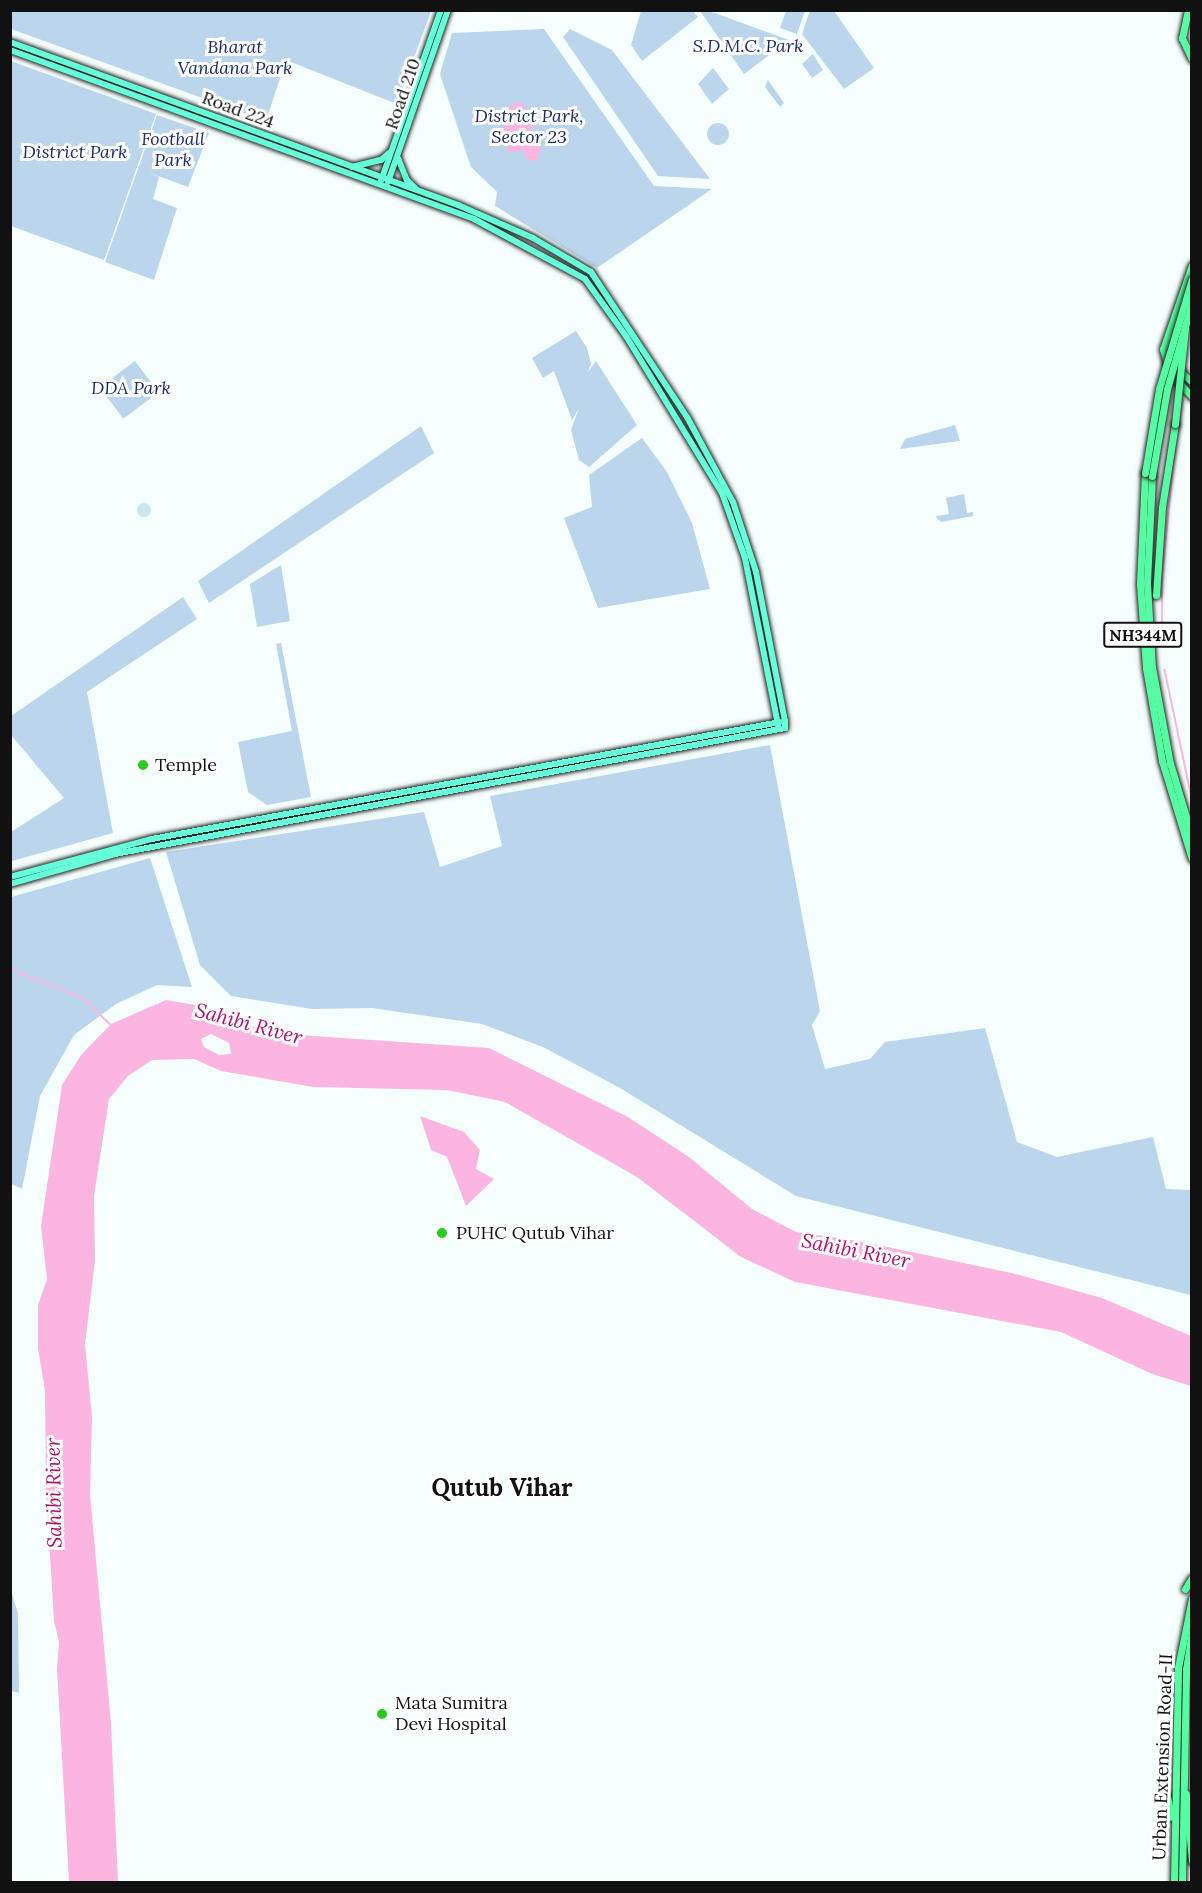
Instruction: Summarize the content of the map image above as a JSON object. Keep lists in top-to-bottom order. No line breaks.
{"streets":{"highway":["NH344M","Urban Extension Road-II"],"main road":["Road 210","Road 224"]},"crossings":[["Road 210","Road 224"]],"districts":["Qutub Vihar"],"water":["Sahibi River"],"parks":["S.D.M.C. Park","Bharat Vandana Park","District Park, Sector 23","Football Park","District Park","DDA Park"],"places":["Temple","PUHC Qutub Vihar","Mata Sumitra Devi Hospital"]}
